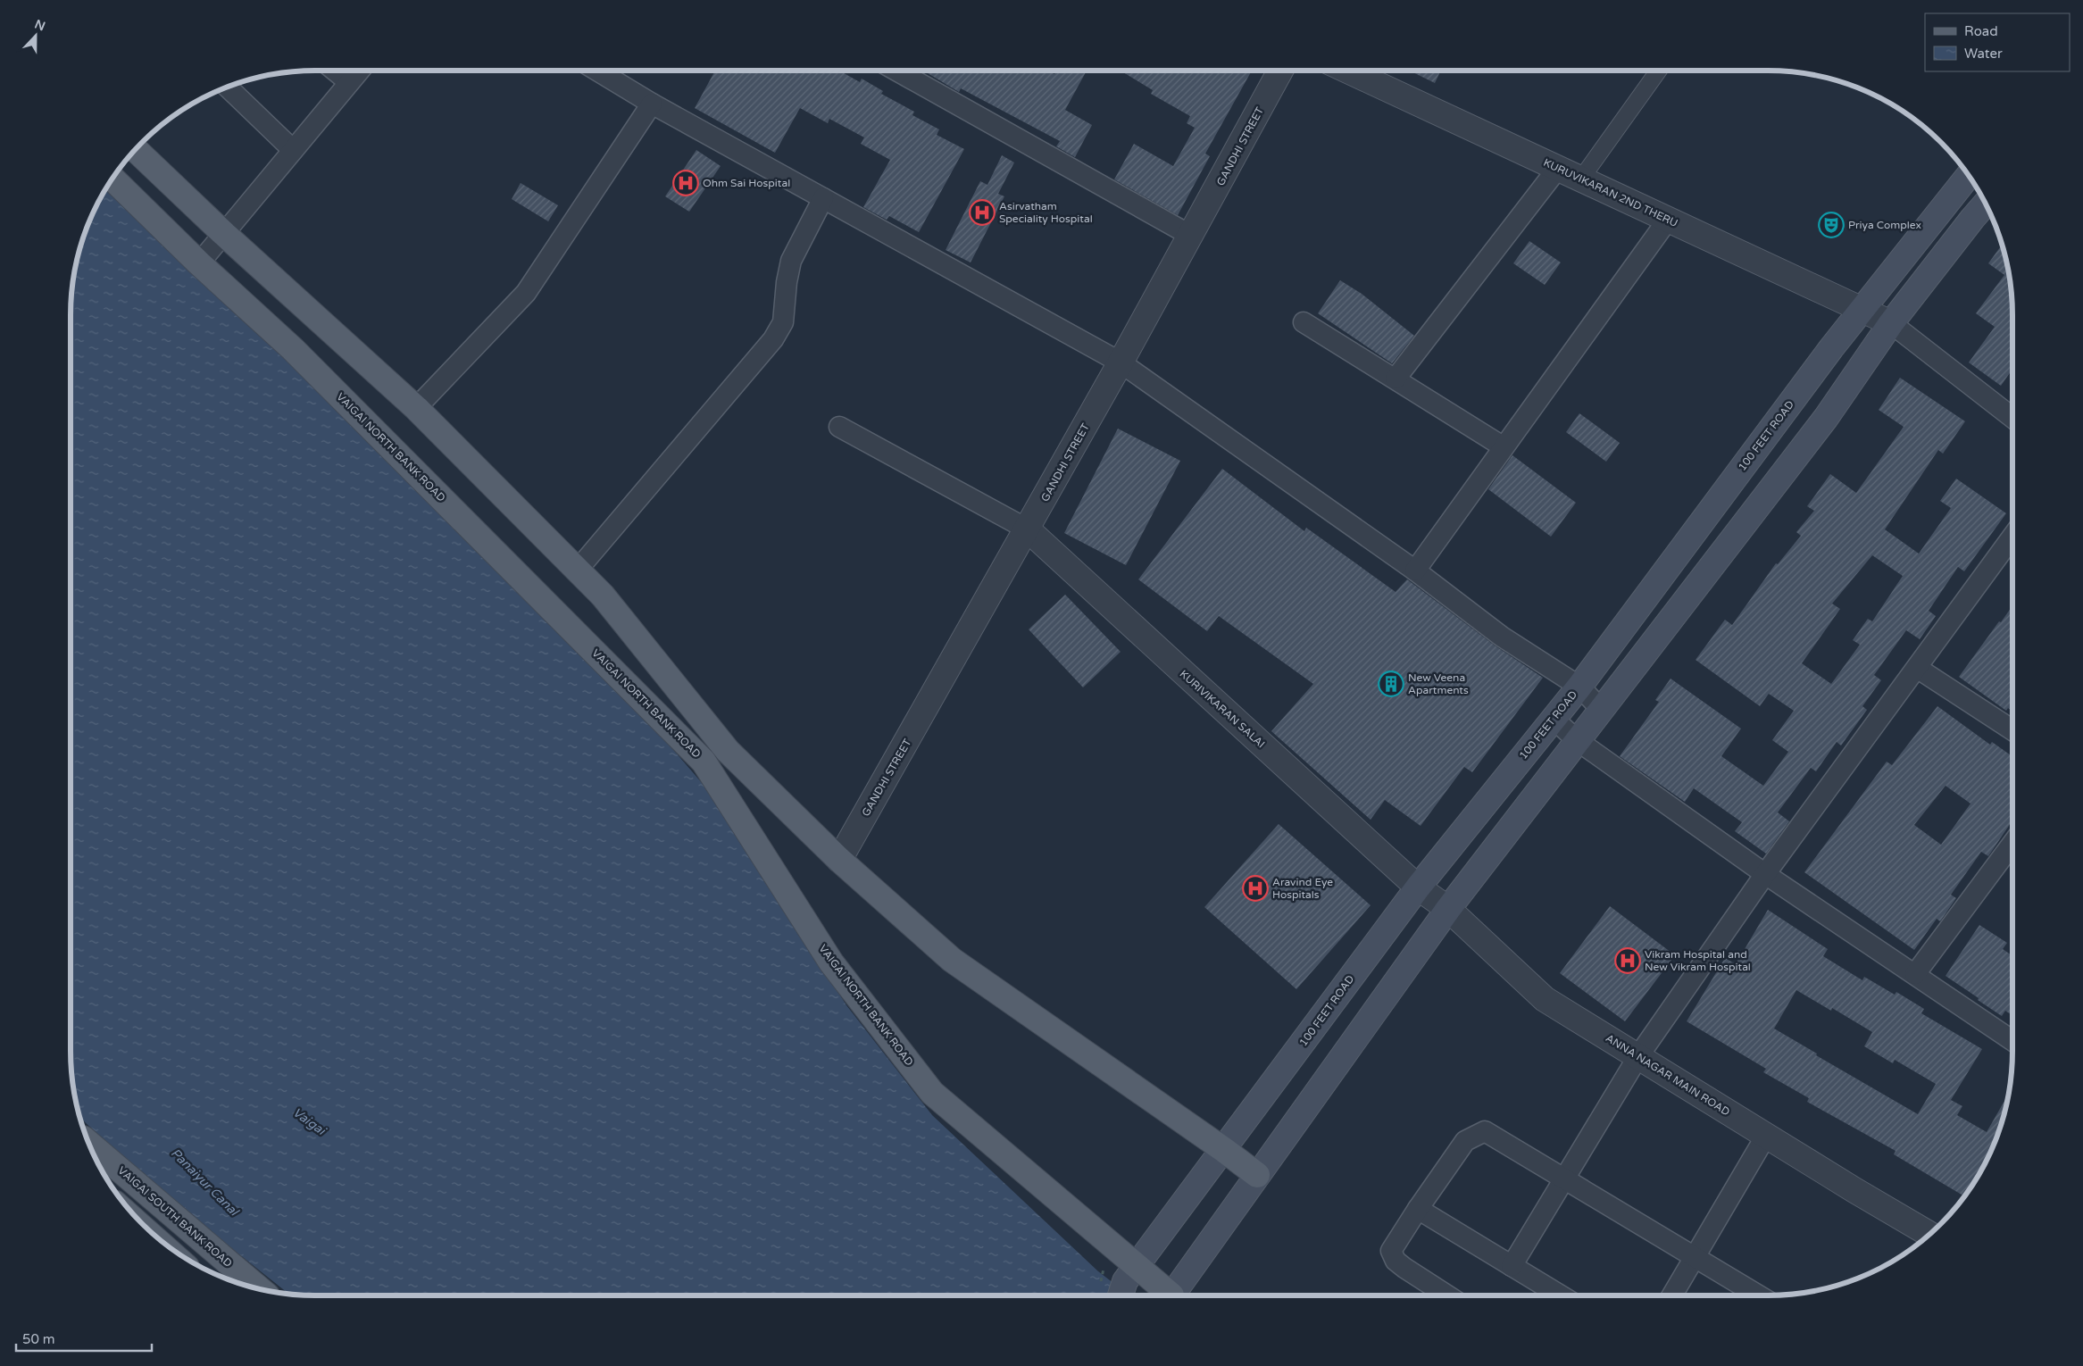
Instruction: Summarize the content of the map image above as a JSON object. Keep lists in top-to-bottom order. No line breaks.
{"streets":{"main road":["100 FEET ROAD","VAIGAI NORTH BANK ROAD","VAIGAI SOUTH BANK ROAD"],"street":["GANDHI STREET","KURUVIKARAN 2ND THERU","KURIVIKARAN SALAI","ANNA NAGAR MAIN ROAD"]},"crossings":[["GANDHI STREET","KURIVIKARAN SALAI"],["KURUVIKARAN 2ND THERU","100 FEET ROAD"],["100 FEET ROAD","VAIGAI NORTH BANK ROAD"],["100 FEET ROAD","KURIVIKARAN SALAI"],["100 FEET ROAD","ANNA NAGAR MAIN ROAD"],["KURIVIKARAN SALAI","ANNA NAGAR MAIN ROAD"]],"water":["Vaigai","Panaiyur Canal"],"places":{"hospital":["Ohm Sai Hospital","Asirvatham Speciality Hospital","Aravind Eye Hospitals","Vikram Hospital and New Vikram Hospital"],"theatre":["Priya Complex"],"building":["New Veena Apartments"]},"legend":["Road","Water"],"scale_bar":"50 m","north":"top"}
